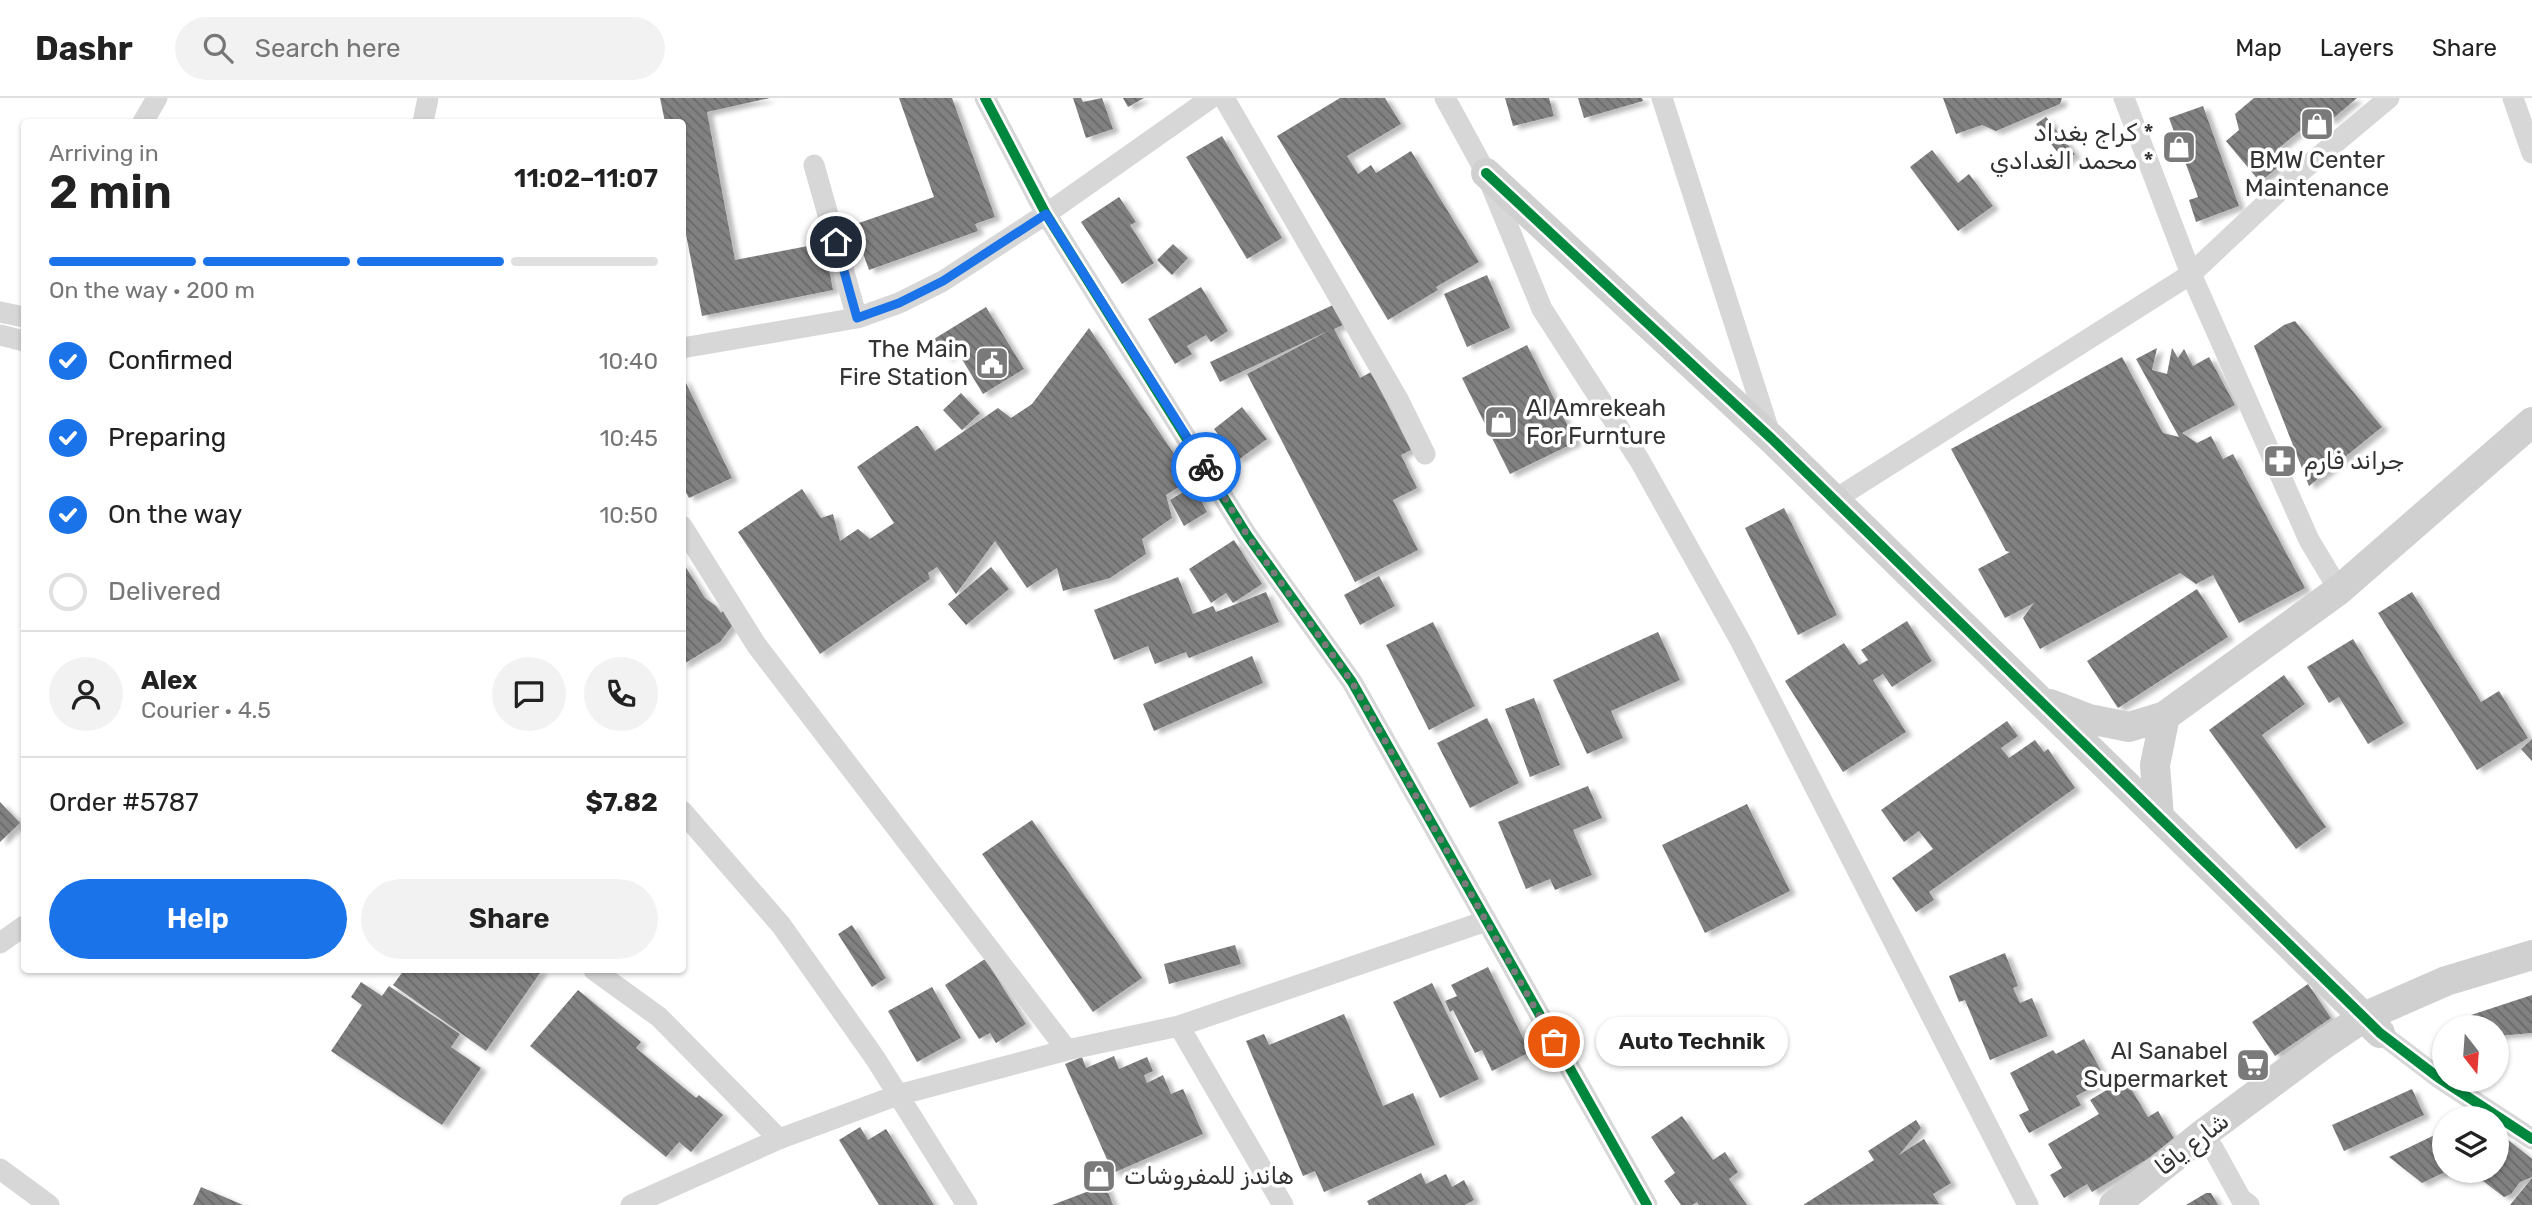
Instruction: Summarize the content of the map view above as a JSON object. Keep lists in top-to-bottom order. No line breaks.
{"streets":{"street":["شارع يافا"]},"places":{"shop":["BMW Center Maintenance","كراج بغداد * محمد الغدادي *","Al Amrekeah For Furnture","هاندز للمفروشات"],"public building":["The Main Fire Station"],"pharmacy":["جراند فارم"],"other":["Auto Technik"],"supermarket":["Al Sanabel Supermarket"]},"north":"bottom","page":{"header":"Dashr","search":"Search here","nav":["Map","Layers","Share"],"heading":["2 min","Arriving in","11:02–11:07"],"panel":["Alex","Courier · 4.5","Order #5787","$7.82"],"bar":"On the way · 200 m","list":[["Confirmed","10:40"],["Preparing","10:45"],["On the way","10:50"],"Delivered"],"buttons":["Help","Share"],"bubble":"Auto Technik"}}
